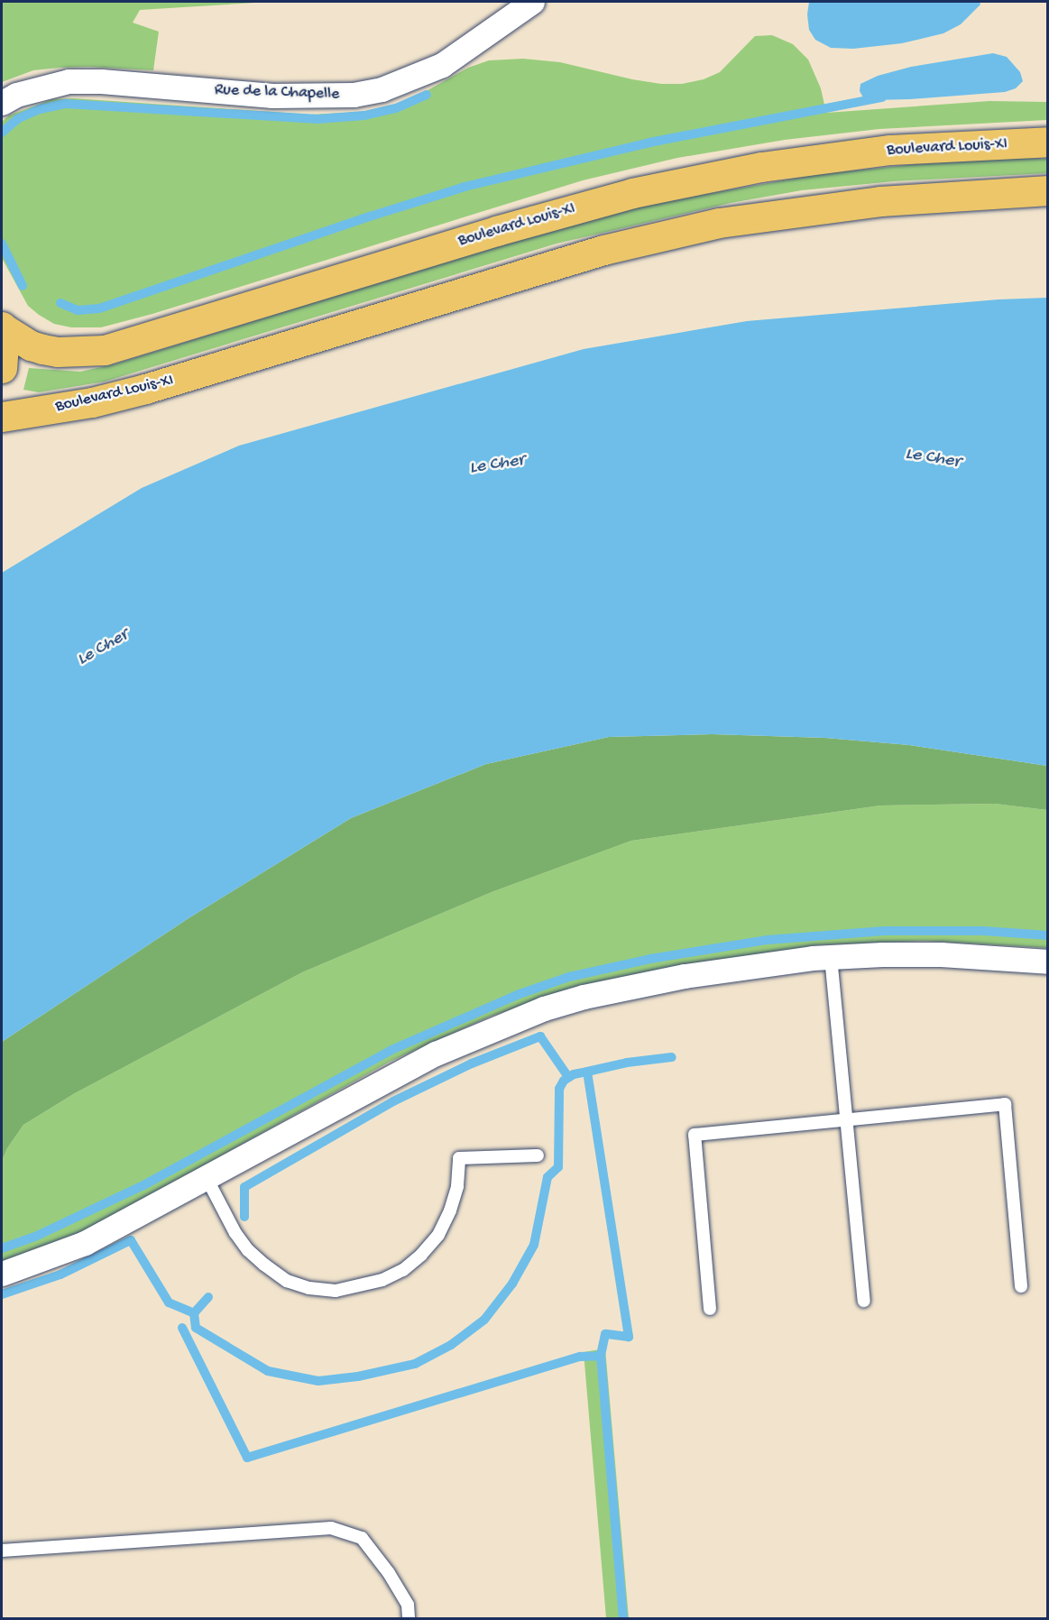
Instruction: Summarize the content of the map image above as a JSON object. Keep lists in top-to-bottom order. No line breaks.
{"streets":{"main road":["Boulevard Louis-XI"],"street":["Rue de la Chapelle"]},"water":["Le Cher"]}
